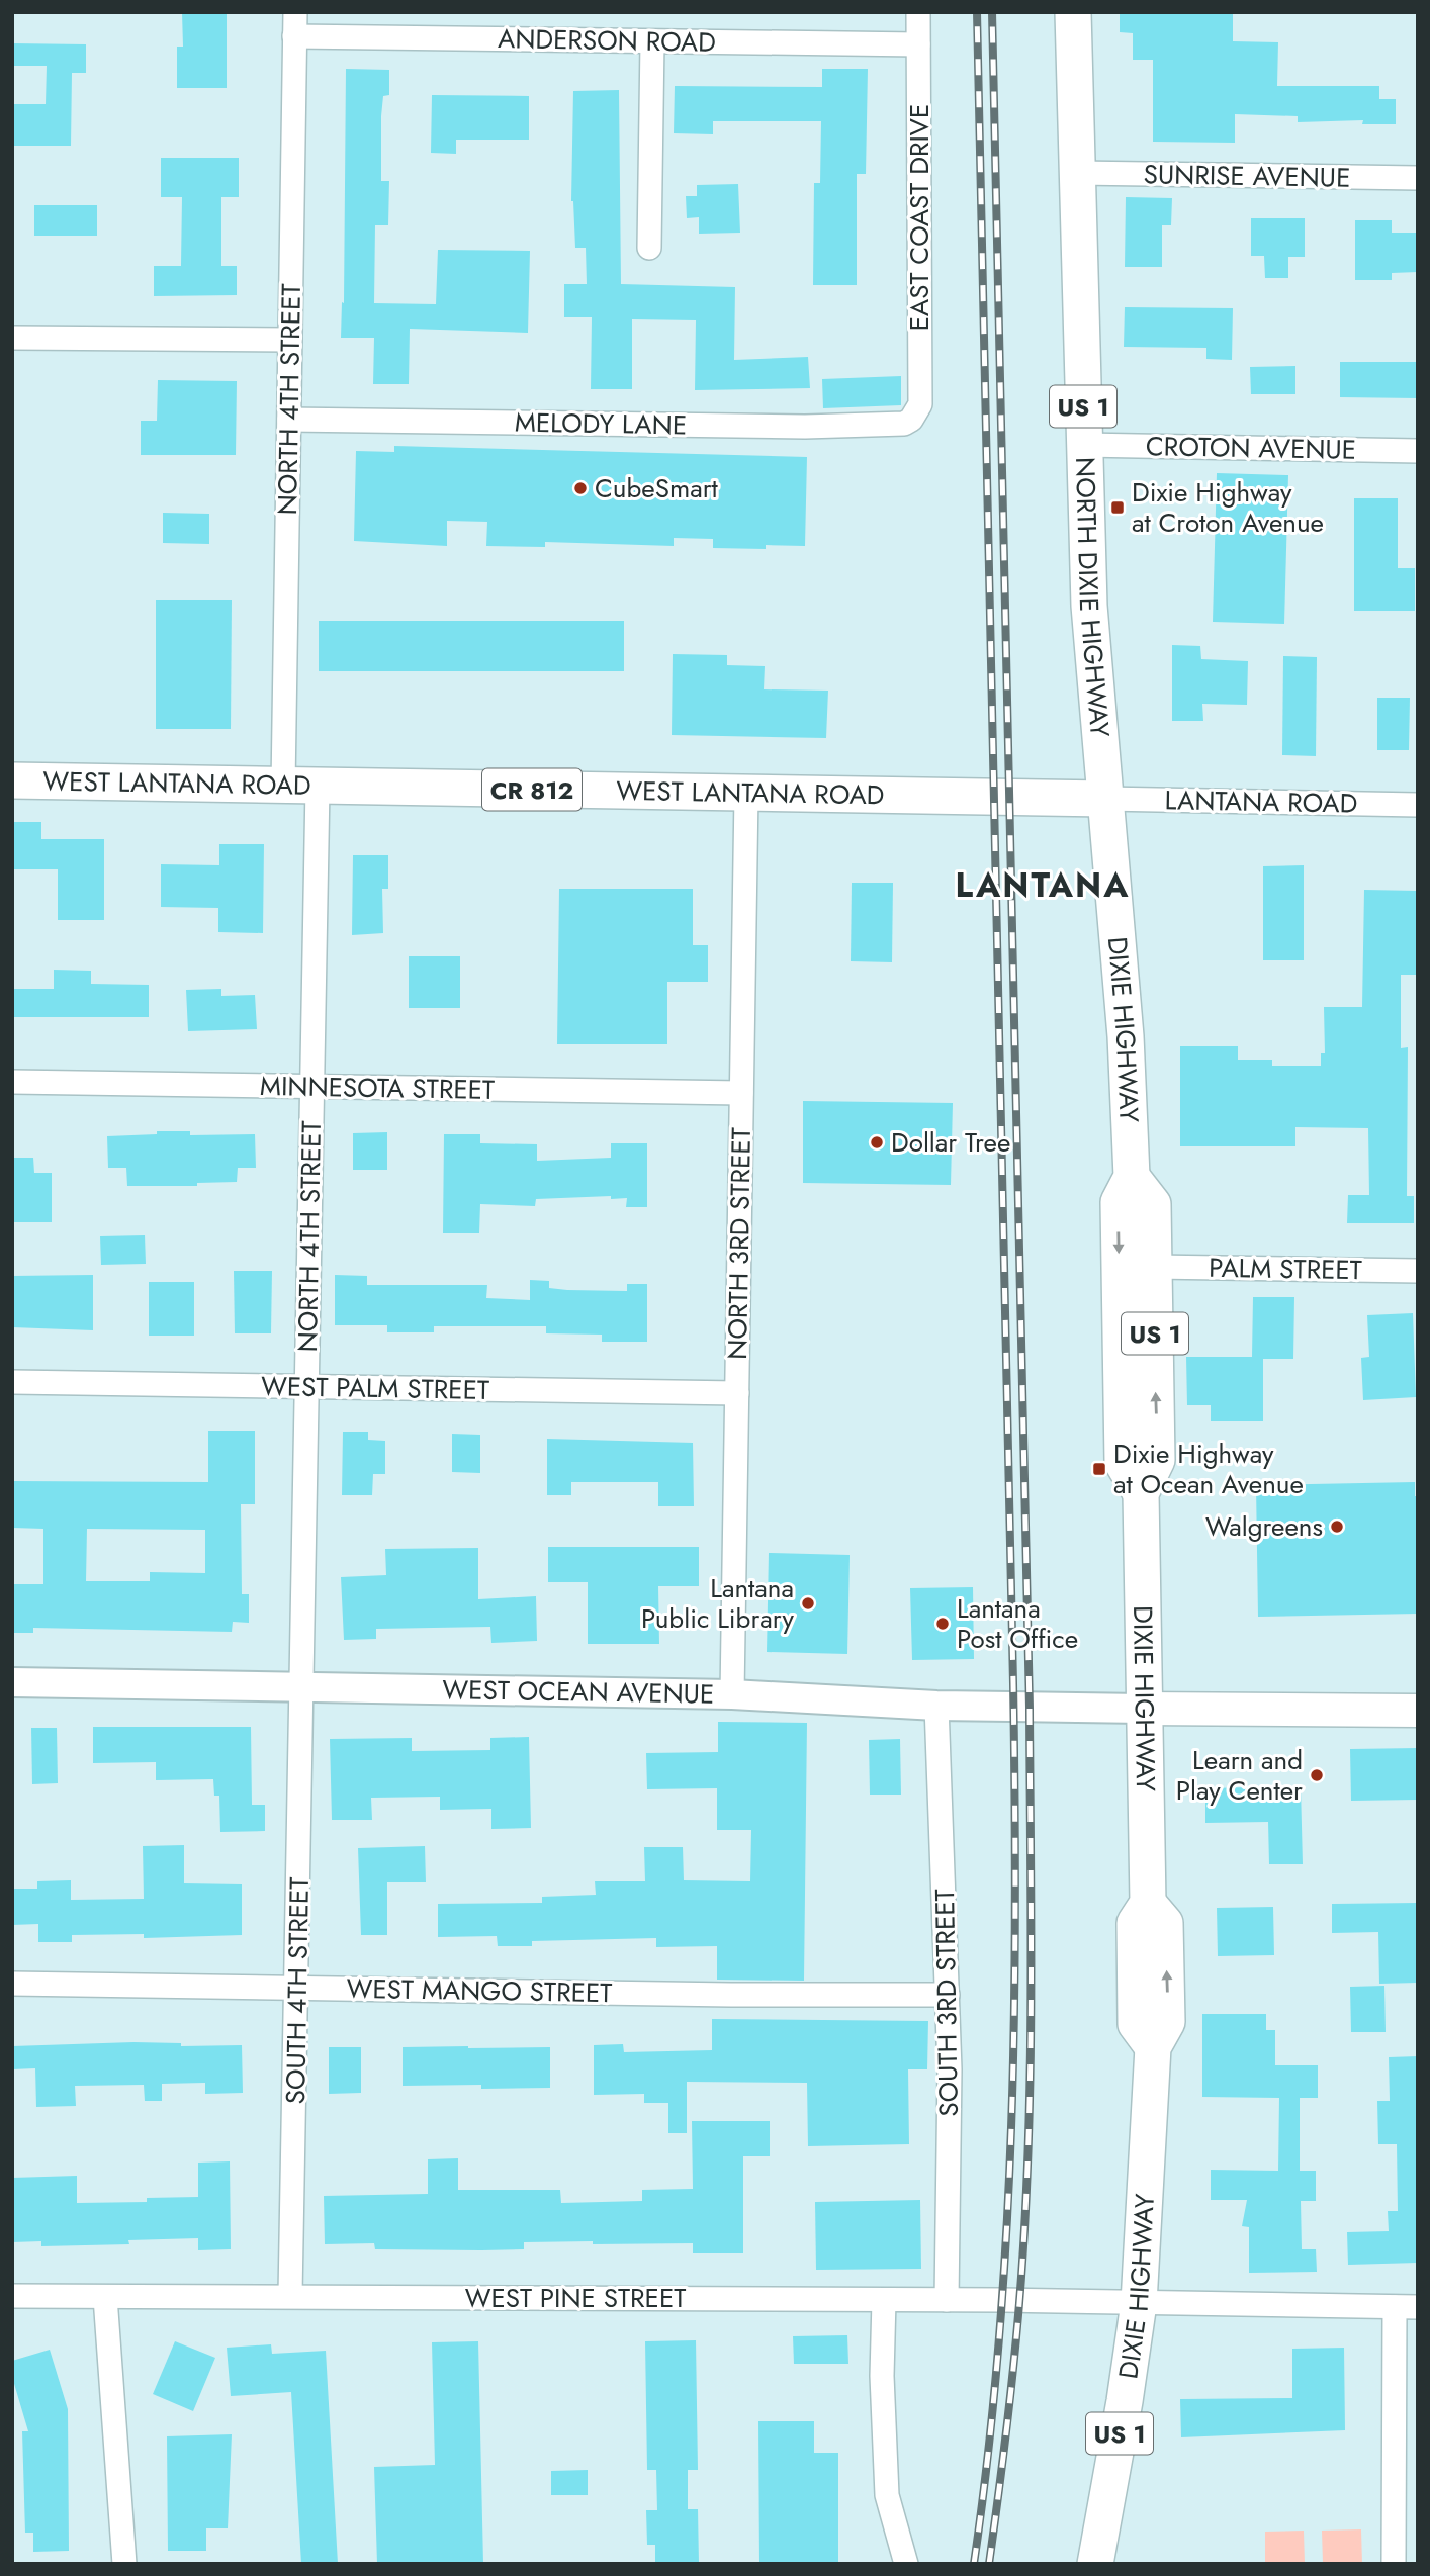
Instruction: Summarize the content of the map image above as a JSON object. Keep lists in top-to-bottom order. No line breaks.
{"streets":{"main road":["US 1","NORTH DIXIE HIGHWAY","WEST LANTANA ROAD","CR 812","DIXIE HIGHWAY"],"street":["ANDERSON ROAD","SUNRISE AVENUE","EAST COAST DRIVE","NORTH 4TH STREET","MELODY LANE","CROTON AVENUE","LANTANA ROAD","MINNESOTA STREET","NORTH 3RD STREET","PALM STREET","WEST PALM STREET","WEST OCEAN AVENUE","SOUTH 4TH STREET","WEST MANGO STREET","SOUTH 3RD STREET","WEST PINE STREET"]},"crossings":[["ANDERSON ROAD","EAST COAST DRIVE"],["ANDERSON ROAD","NORTH 4TH STREET"],["SUNRISE AVENUE","NORTH DIXIE HIGHWAY"],["EAST COAST DRIVE","MELODY LANE"],["NORTH 4TH STREET","MELODY LANE"],["NORTH 4TH STREET","WEST LANTANA ROAD"],["NORTH 4TH STREET","MINNESOTA STREET"],["NORTH 4TH STREET","WEST PALM STREET"],["NORTH 4TH STREET","WEST OCEAN AVENUE"],["NORTH 4TH STREET","SOUTH 4TH STREET"],["CROTON AVENUE","NORTH DIXIE HIGHWAY"],["NORTH DIXIE HIGHWAY","WEST LANTANA ROAD"],["NORTH DIXIE HIGHWAY","LANTANA ROAD"],["NORTH DIXIE HIGHWAY","DIXIE HIGHWAY"],["WEST LANTANA ROAD","LANTANA ROAD"],["WEST LANTANA ROAD","DIXIE HIGHWAY"],["WEST LANTANA ROAD","NORTH 3RD STREET"],["LANTANA ROAD","DIXIE HIGHWAY"],["DIXIE HIGHWAY","PALM STREET"],["DIXIE HIGHWAY","WEST OCEAN AVENUE"],["DIXIE HIGHWAY","WEST PINE STREET"],["MINNESOTA STREET","NORTH 3RD STREET"],["NORTH 3RD STREET","WEST PALM STREET"],["NORTH 3RD STREET","WEST OCEAN AVENUE"],["WEST OCEAN AVENUE","SOUTH 4TH STREET"],["WEST OCEAN AVENUE","SOUTH 3RD STREET"],["SOUTH 4TH STREET","WEST MANGO STREET"],["SOUTH 4TH STREET","WEST PINE STREET"],["WEST MANGO STREET","SOUTH 3RD STREET"],["SOUTH 3RD STREET","WEST PINE STREET"]],"districts":["LANTANA"],"places":{"other":["CubeSmart","Dollar Tree","Walgreens","Lantana Public Library","Lantana Post Office","Learn and Play Center"],"transit":["Dixie Highway at Croton Avenue","Dixie Highway at Ocean Avenue"]}}
